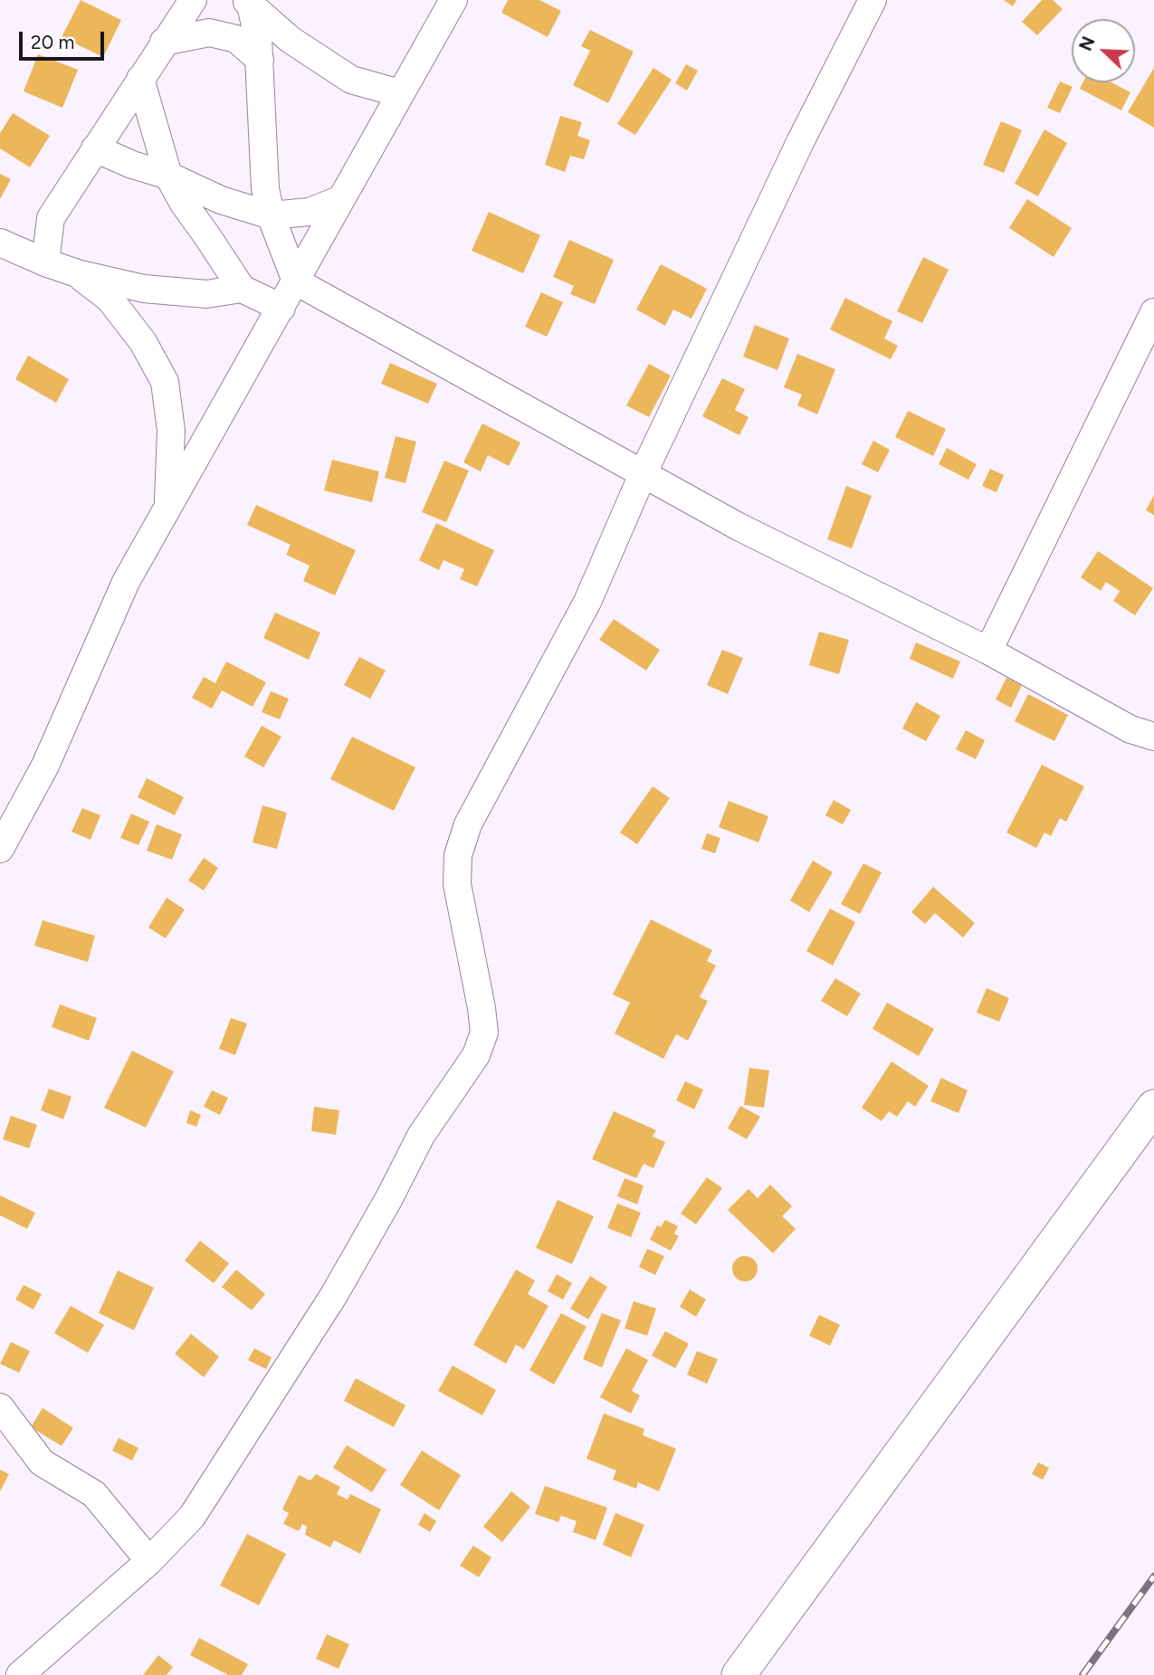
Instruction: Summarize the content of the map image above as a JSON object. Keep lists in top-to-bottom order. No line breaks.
{"scale_bar":"20 m","north":"top left"}
